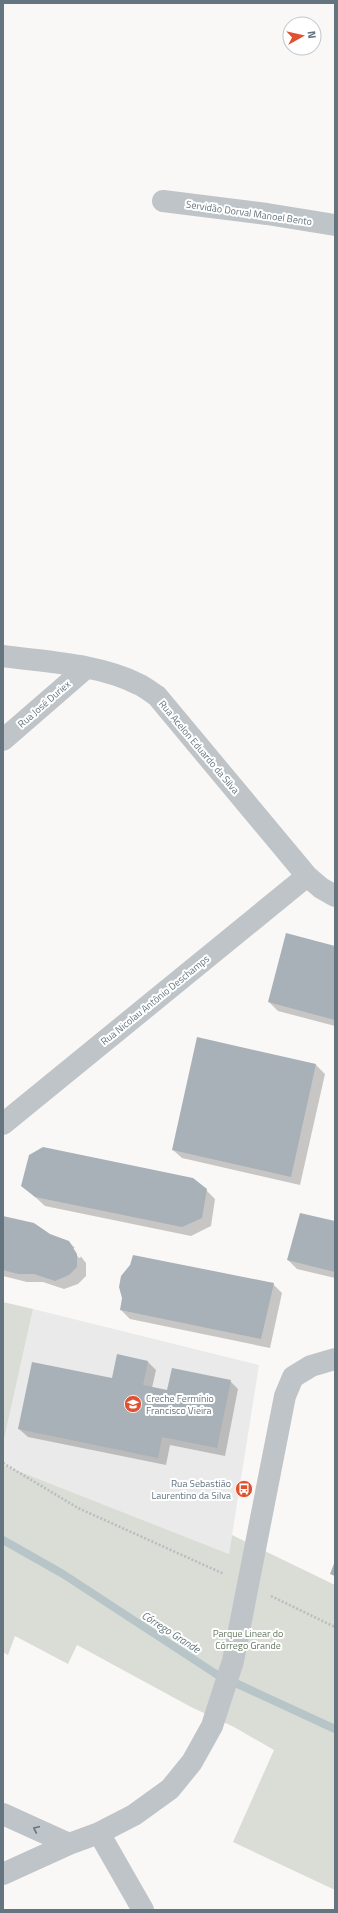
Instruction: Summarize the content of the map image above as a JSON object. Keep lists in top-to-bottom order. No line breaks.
{"streets":{"street":["Servidão Dorval Manoel Bento","Rua José Duriex","Rua Acelon Eduardo da Silva","Rua Nicolau Antônio Deschamps"]},"crossings":[["Rua José Duriex","Rua Acelon Eduardo da Silva"],["Rua Acelon Eduardo da Silva","Rua Nicolau Antônio Deschamps"]],"water":["Córrego Grande"],"parks":["Parque Linear do Córrego Grande"],"places":{"school or university":["Creche Fermínio Francisco Vieira"],"bus stop":["Rua Sebastião Laurentino da Silva"]},"north":"right"}
